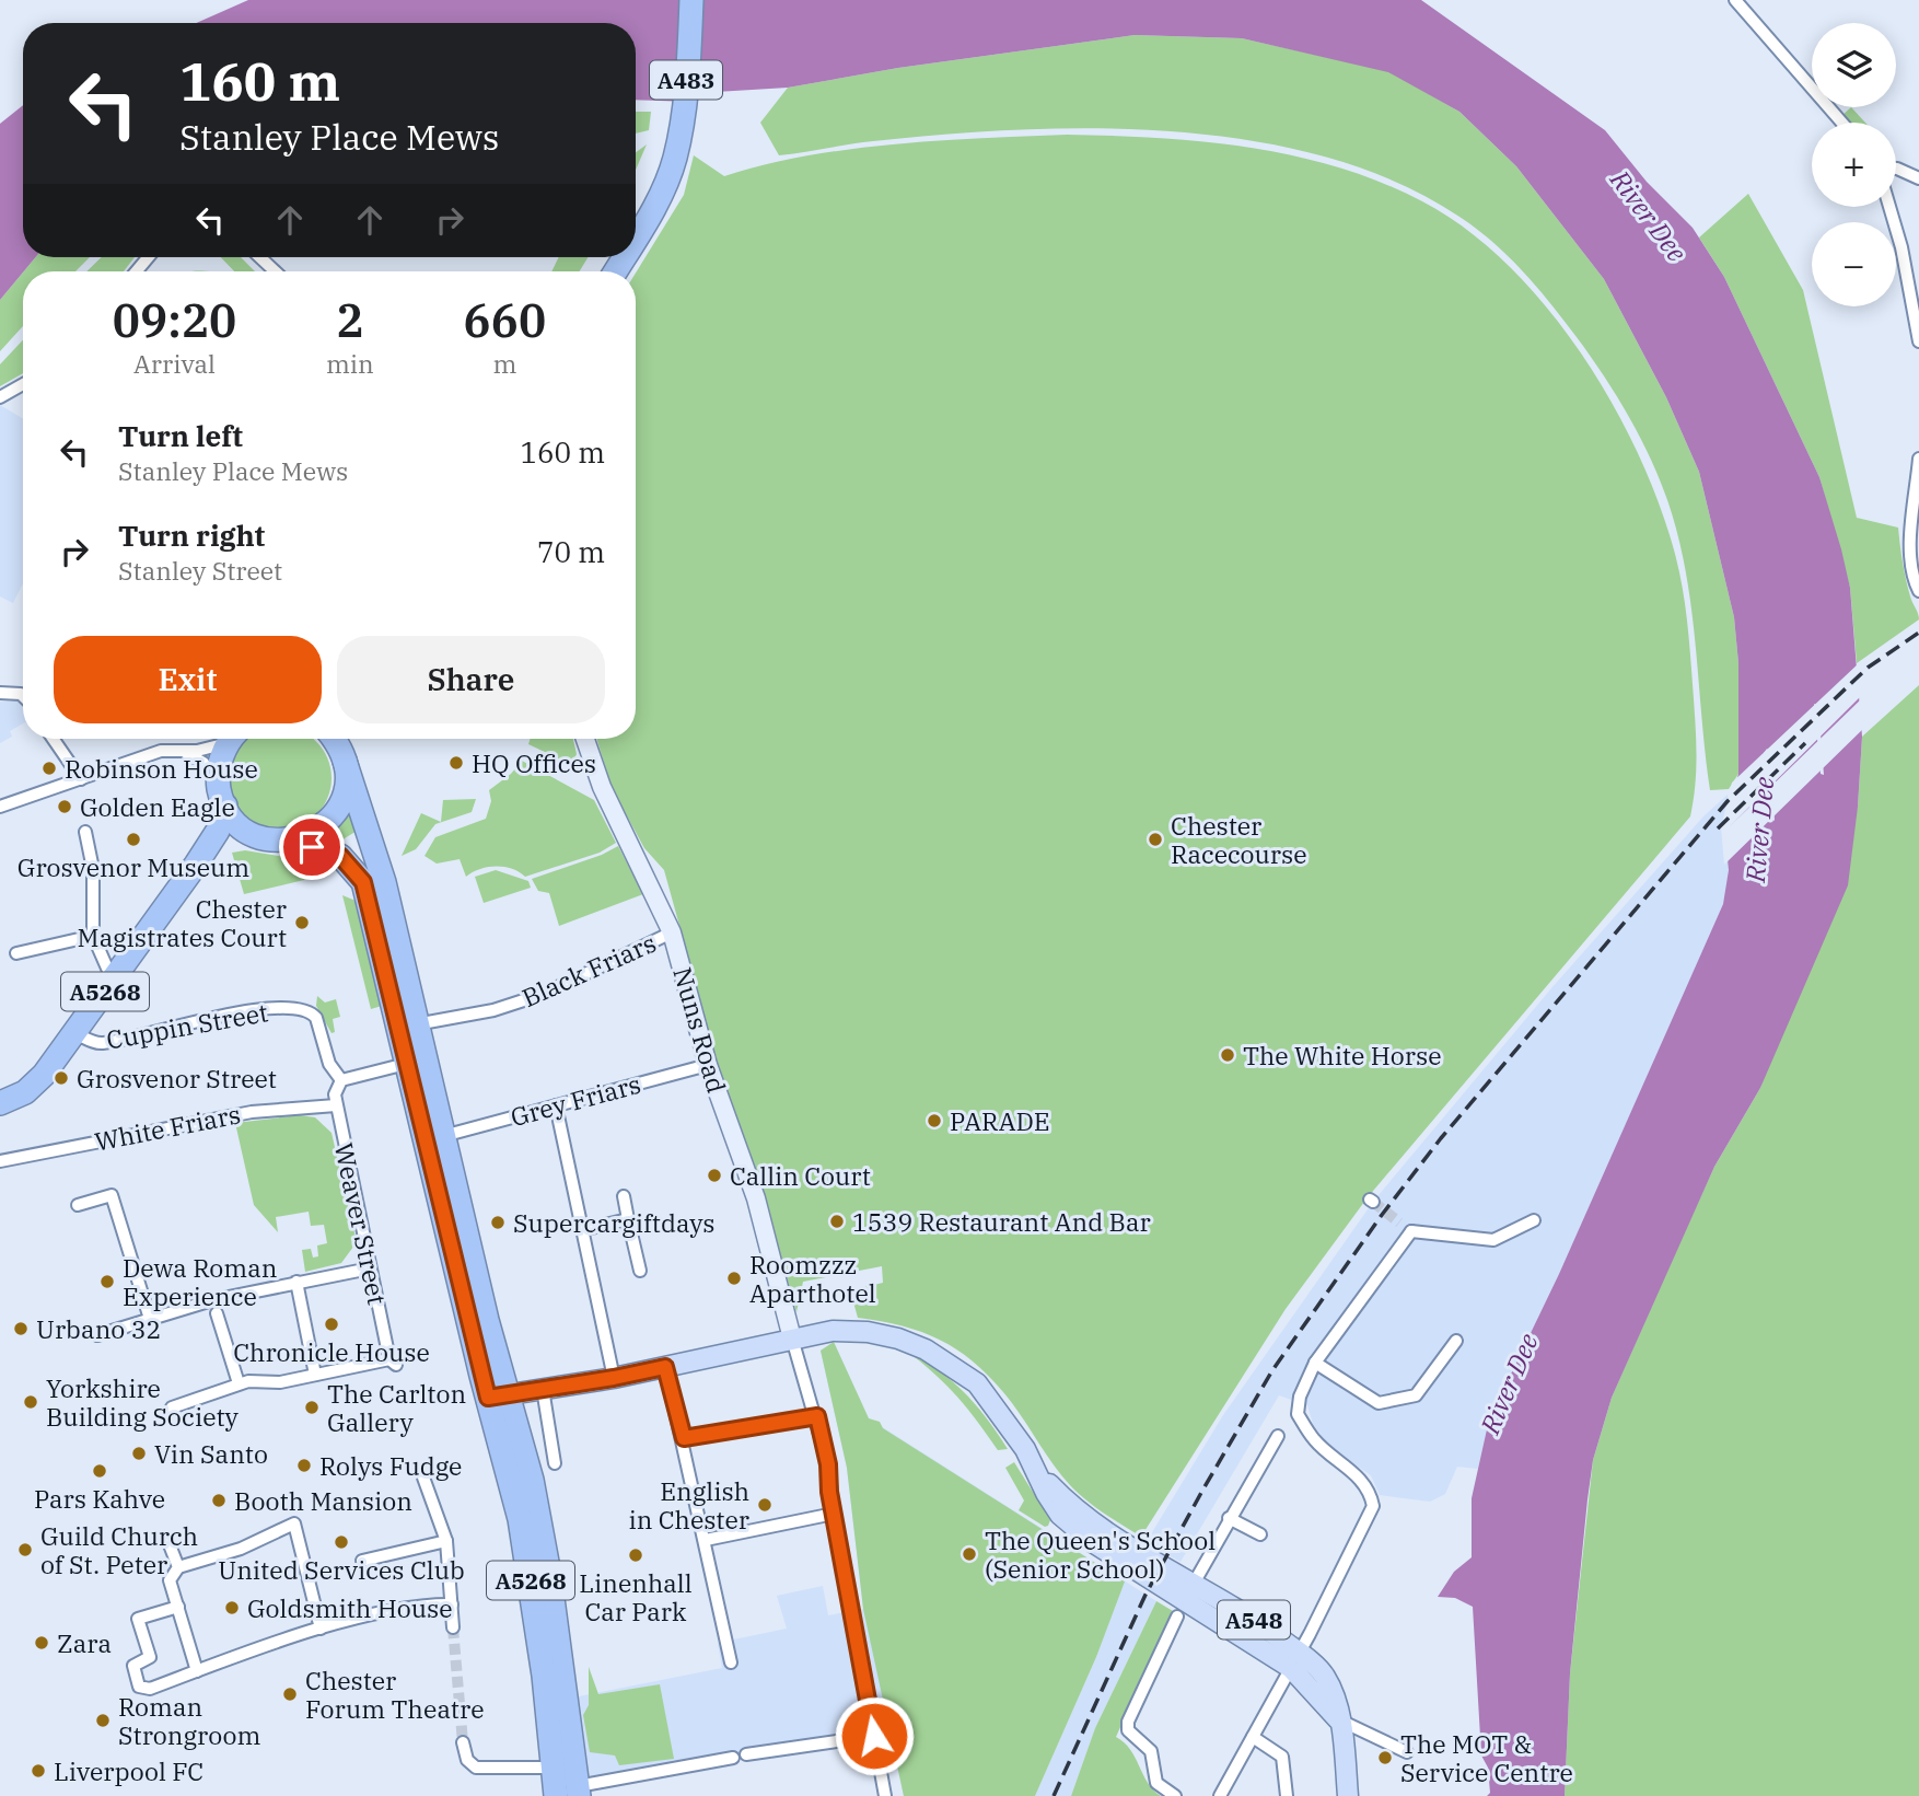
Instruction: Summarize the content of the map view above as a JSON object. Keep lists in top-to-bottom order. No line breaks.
{"streets":{"highway":["A483","A5268"],"main road":["A548"],"street":["Black Friars","Cuppin Street","Nuns Road","Grey Friars","White Friars","Weaver Street"]},"crossings":[["Black Friars","A5268"],["Black Friars","Nuns Road"],["A5268","Cuppin Street"],["A5268","Grey Friars"],["A5268","A548"],["Cuppin Street","Weaver Street"],["Nuns Road","Grey Friars"],["Nuns Road","A548"],["White Friars","Weaver Street"]],"water":["River Dee"],"places":["HQ Offices","Robinson House","Golden Eagle","Grosvenor Museum","Chester Racecourse","Chester Magistrates Court","The White Horse","Grosvenor Street","PARADE","Callin Court","1539 Restaurant And Bar","Supercargiftdays","Roomzzz Aparthotel","Dewa Roman Experience","Chronicle House","Urbano 32","Yorkshire Building Society","The Carlton Gallery","Vin Santo","Rolys Fudge","Pars Kahve","Booth Mansion","English in Chester","United Services Club","Guild Church of St. Peter","The Queen's School (Senior School)","Linenhall Car Park","Goldsmith House","Zara","Chester Forum Theatre","Roman Strongroom","The MOT & Service Centre","Liverpool FC"],"page":{"map_buttons":["+","−"],"turn":["160 m","Stanley Place Mews"],"eta":["09:20","Arrival","2","min","660","m"],"list":[{"name":"Turn left","note":"Stanley Place Mews","value":"160 m"},{"name":"Turn right","note":"Stanley Street","value":"70 m"}],"buttons":["Exit","Share"]}}
